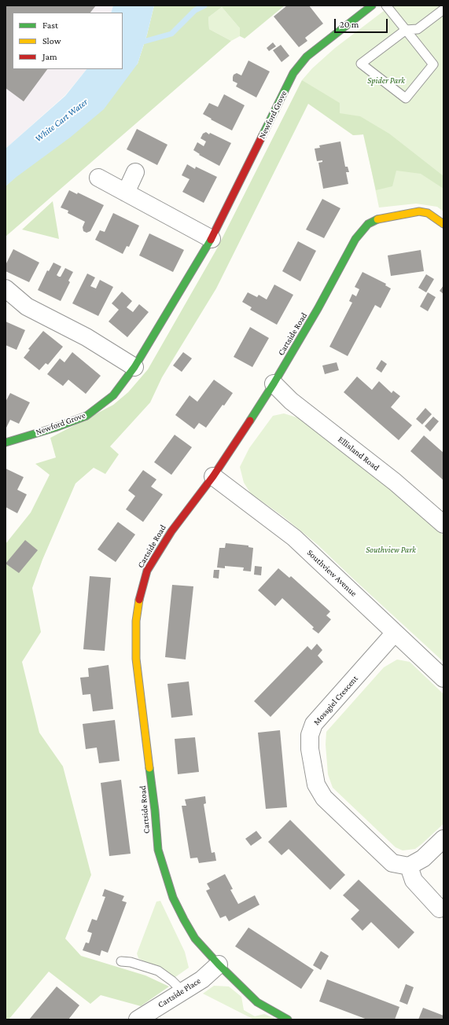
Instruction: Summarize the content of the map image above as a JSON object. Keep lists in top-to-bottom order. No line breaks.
{"streets":{"street":["Newford Grove","Cartside Road","Ellisland Road","Southview Avenue","Mossgiel Crescent","Cartside Place"]},"crossings":[["Cartside Road","Ellisland Road"],["Cartside Road","Southview Avenue"],["Cartside Road","Cartside Place"],["Southview Avenue","Mossgiel Crescent"]],"water":["White Cart Water"],"parks":["Spider Park","Southview Park"],"legend":["Fast","Slow","Jam"],"scale_bar":"20 m"}
